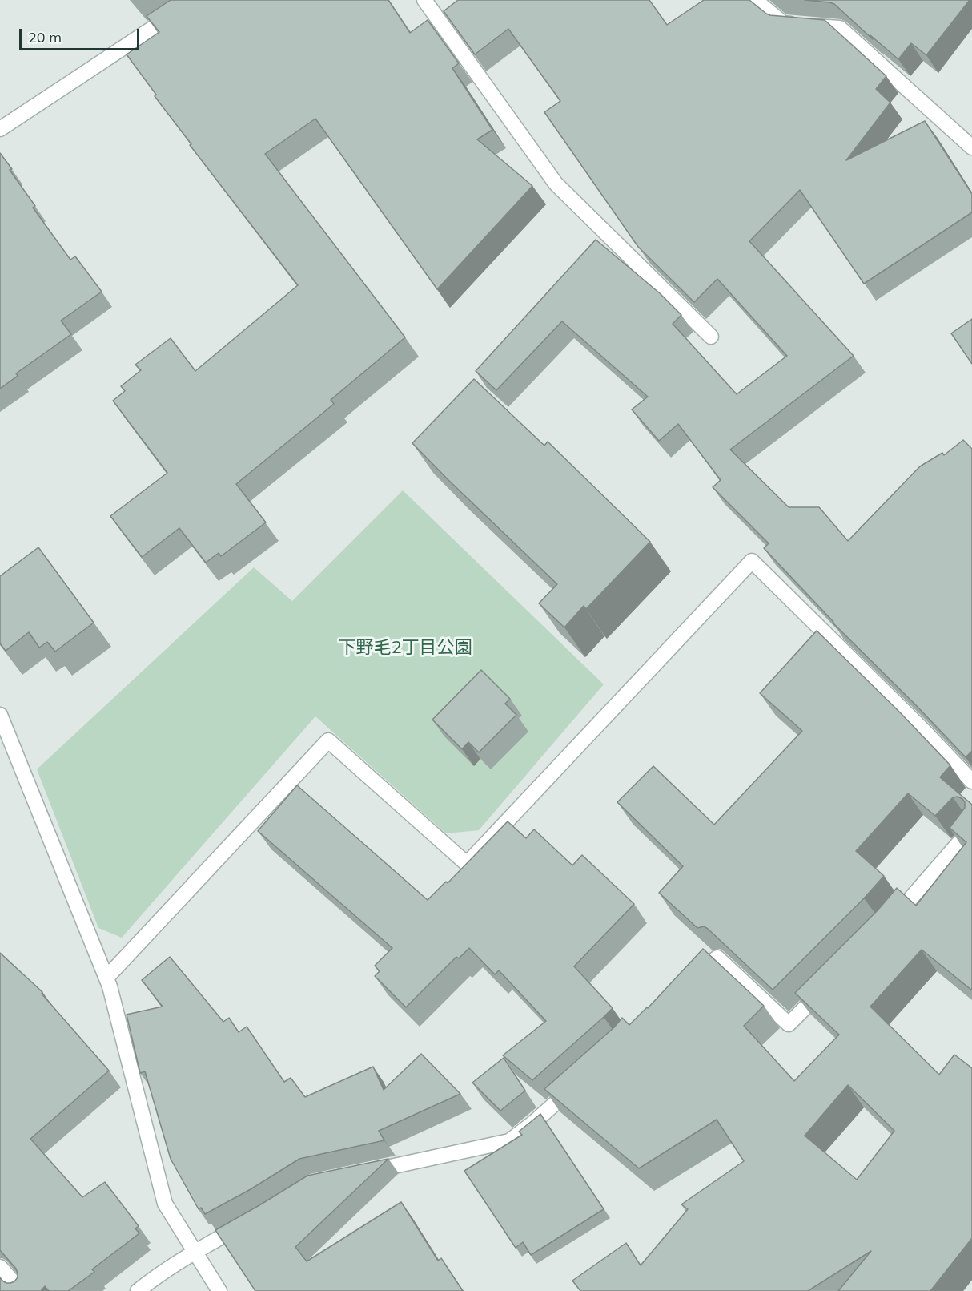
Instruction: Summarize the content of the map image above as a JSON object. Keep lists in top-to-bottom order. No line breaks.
{"parks":["下野毛2丁目公園"],"scale_bar":"20 m"}
